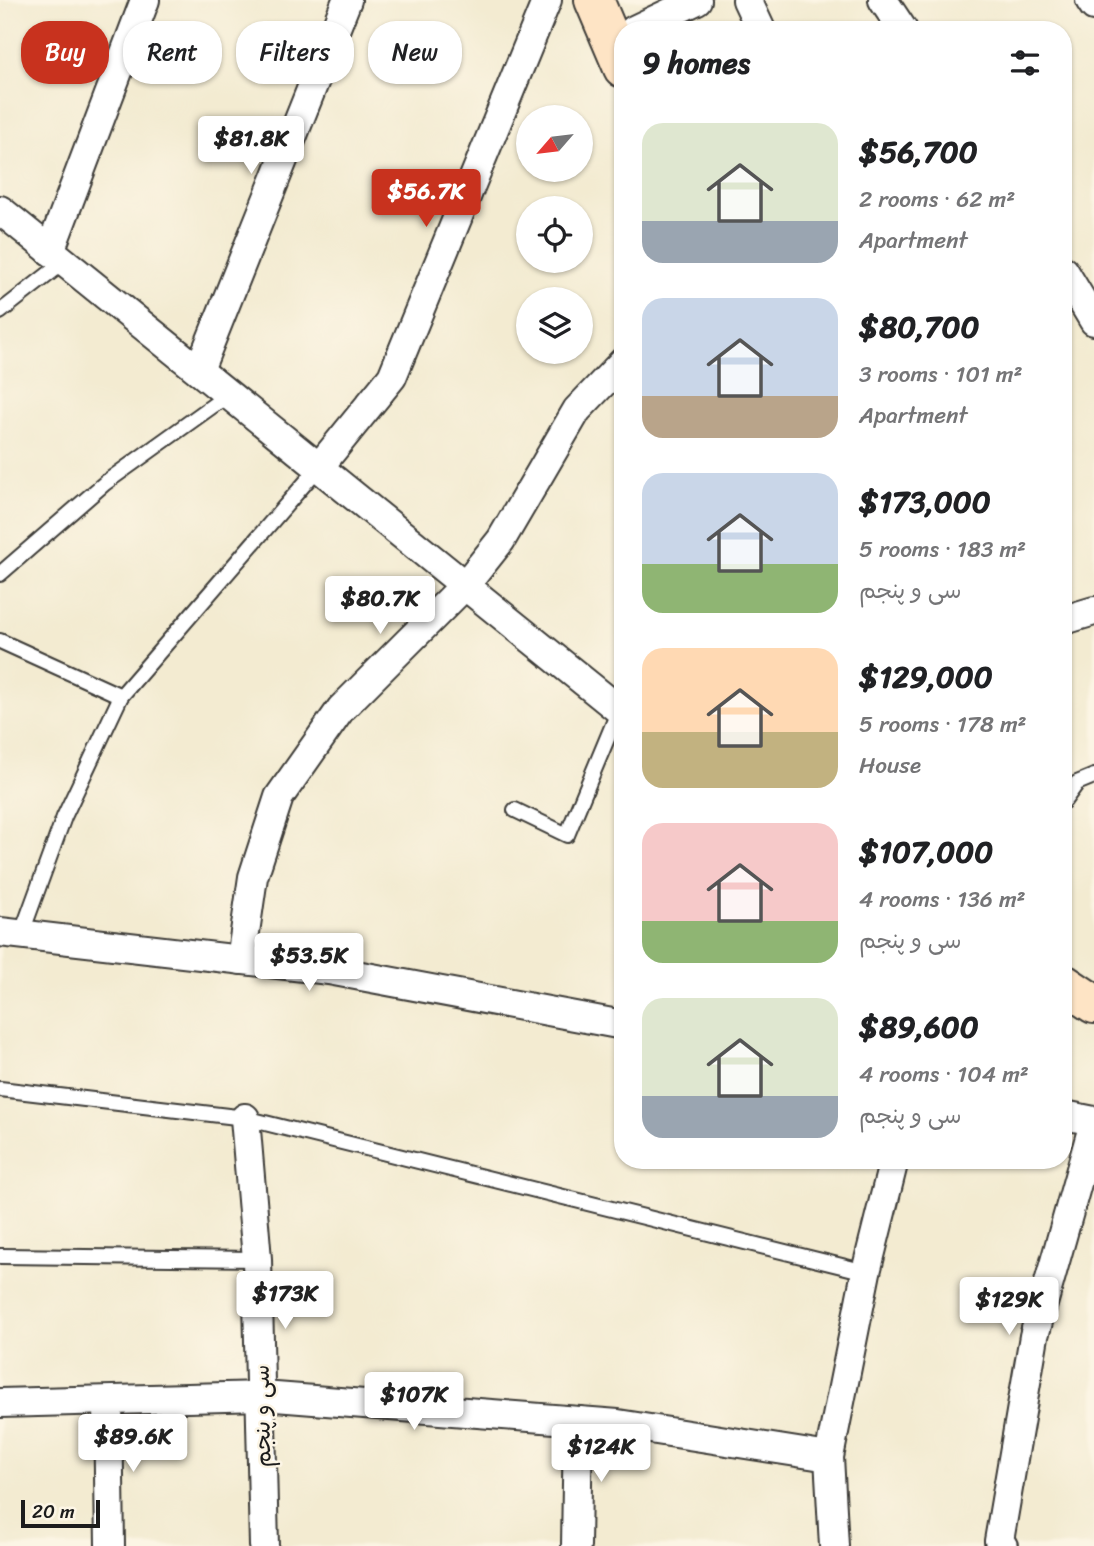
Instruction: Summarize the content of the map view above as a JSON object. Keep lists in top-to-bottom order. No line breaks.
{"streets":{"street":["سی و پنجم"]},"scale_bar":"20 m","north":"bottom left","page":{"chip":["Buy","Rent","Filters","New"],"heading":"9 homes","list":[{"name":"$56,700","note":"2 rooms · 62 m² · Apartment"},{"name":"$80,700","note":"3 rooms · 101 m² · Apartment"},{"name":"$173,000","note":"5 rooms · 183 m² · سی و پنجم"},{"name":"$129,000","note":"5 rooms · 178 m² · House"},{"name":"$107,000","note":"4 rooms · 136 m² · سی و پنجم"},{"name":"$89,600","note":"4 rooms · 104 m² · سی و پنجم"}],"price":["$81.8K","$56.7K","$80.7K","$53.5K","$173K","$129K","$107K","$89.6K","$124K"],"scale":"20 m"}}
